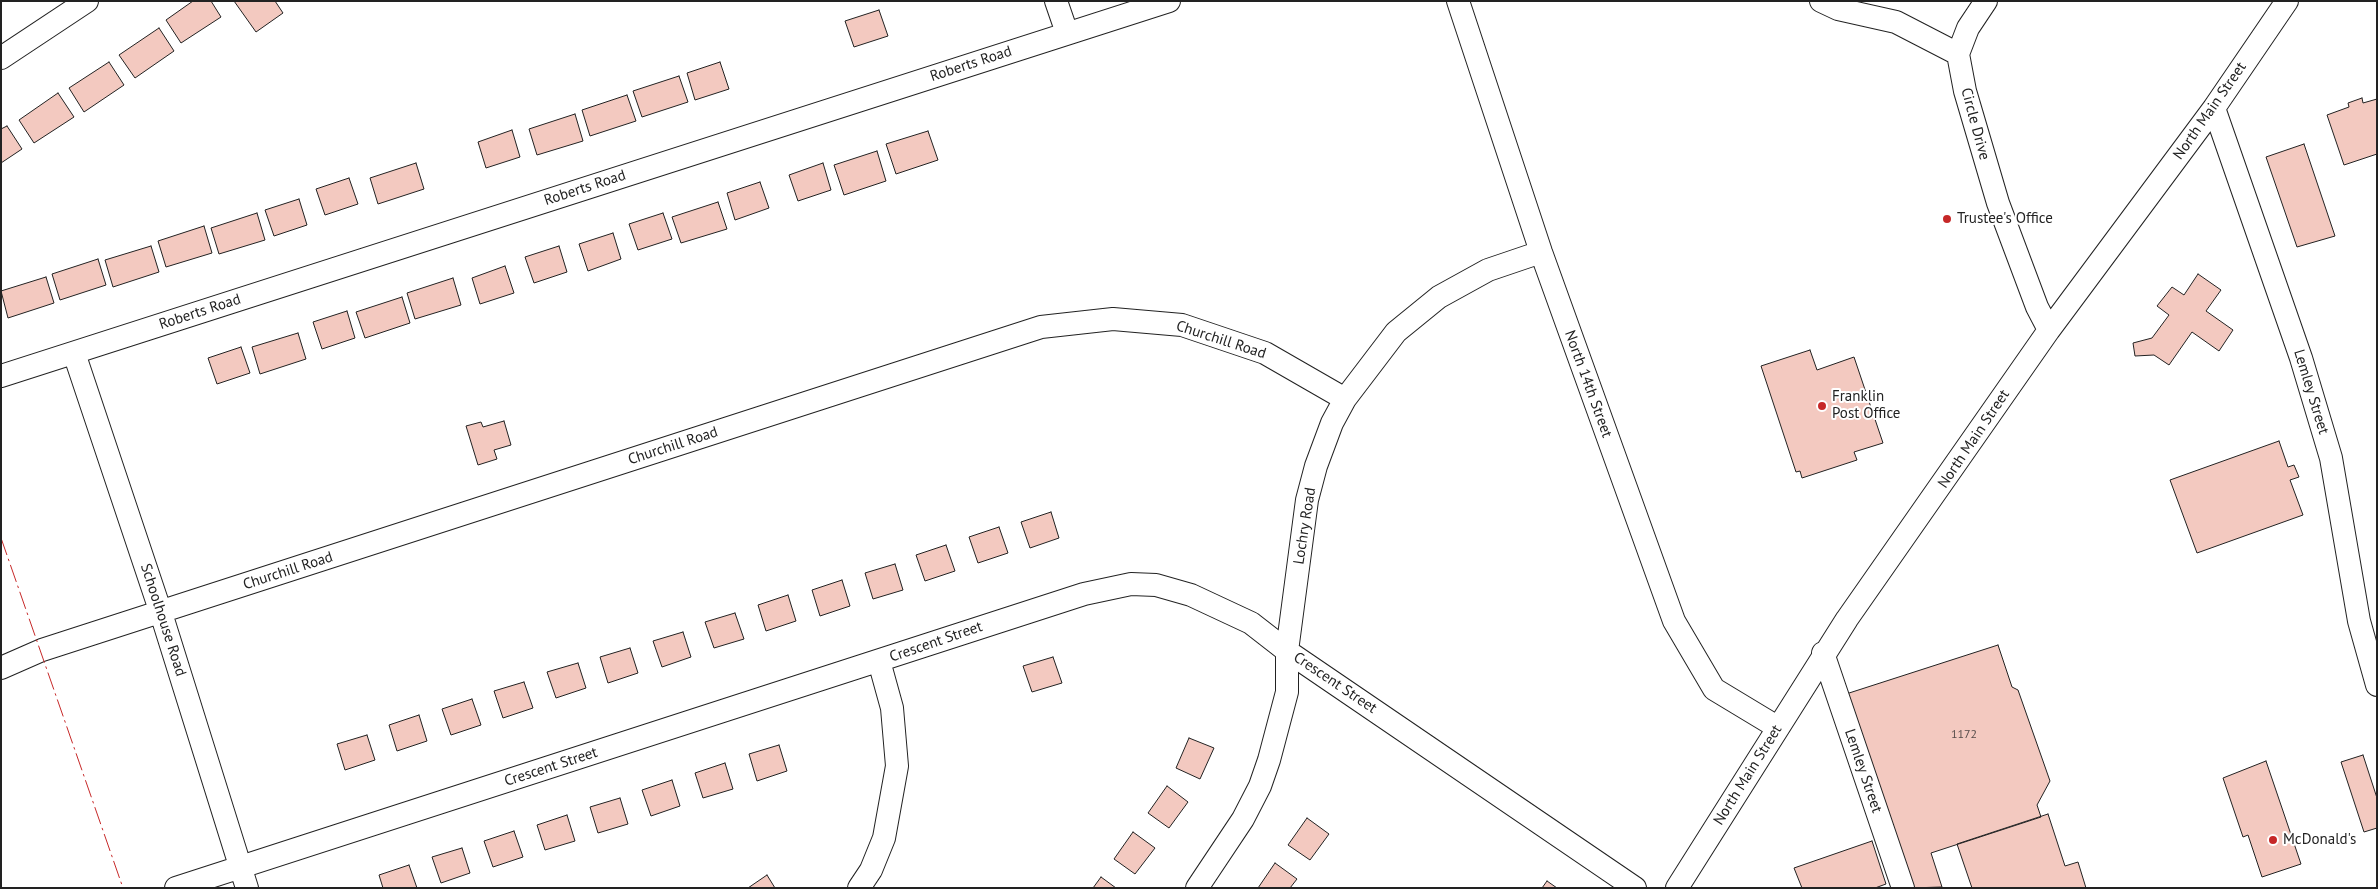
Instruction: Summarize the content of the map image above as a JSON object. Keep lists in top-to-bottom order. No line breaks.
{"streets":{"street":["Roberts Road","North Main Street","Circle Drive","Churchill Road","North 14th Street","Lemley Street","Lochry Road","Schoolhouse Road","Crescent Street"]},"crossings":[["Roberts Road","Schoolhouse Road"],["North Main Street","Circle Drive"],["North Main Street","North 14th Street"],["North Main Street","Lemley Street"],["Churchill Road","Lochry Road"],["Churchill Road","Schoolhouse Road"],["North 14th Street","Lochry Road"],["Lochry Road","Crescent Street"],["Schoolhouse Road","Crescent Street"]],"places":["Trustee's Office","Franklin Post Office","McDonald's"],"house_numbers":["1172"]}
